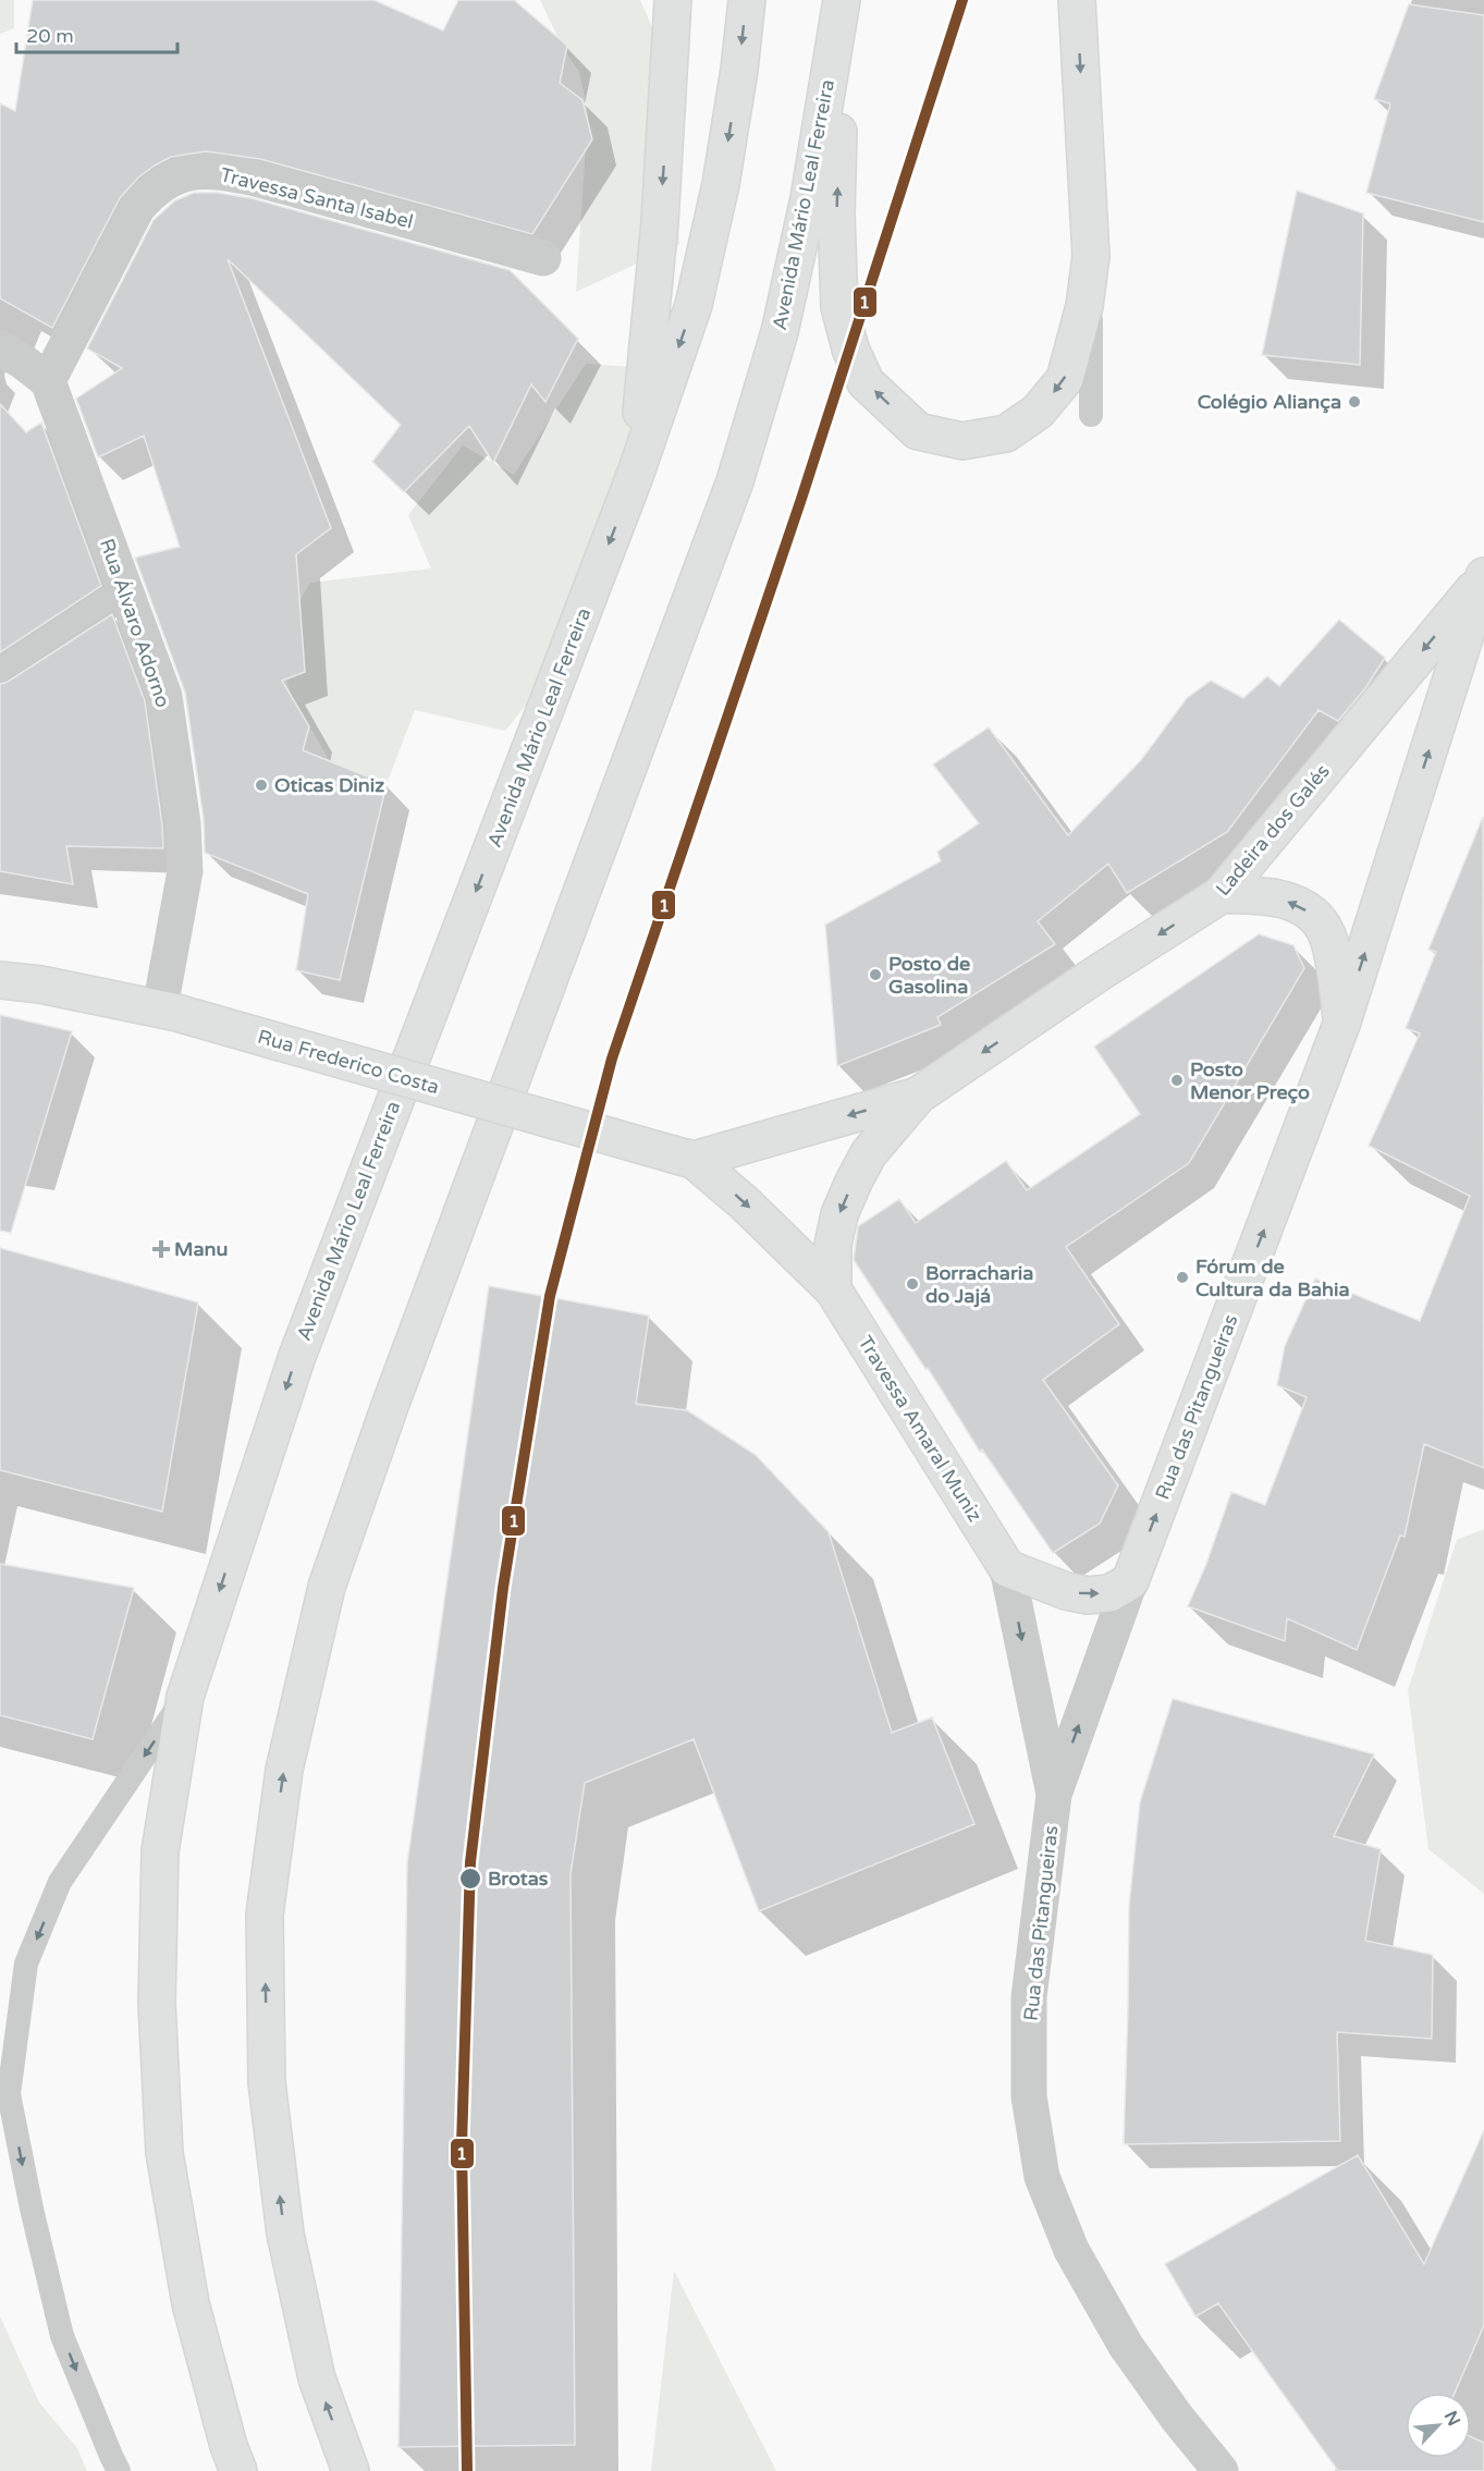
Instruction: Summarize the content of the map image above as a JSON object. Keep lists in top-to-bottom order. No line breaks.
{"streets":{"main road":["Avenida Mário Leal Ferreira","Ladeira dos Galés","Rua Frederico Costa","Rua das Pitangueiras","Travessa Amaral Muniz"],"street":["Travessa Santa Isabel","Rua Álvaro Adorno"]},"crossings":[["Travessa Santa Isabel","Rua Álvaro Adorno"],["Rua Álvaro Adorno","Rua Frederico Costa"],["Ladeira dos Galés","Rua das Pitangueiras"],["Rua Frederico Costa","Travessa Amaral Muniz"],["Rua das Pitangueiras","Travessa Amaral Muniz"]],"places":{"other":["Colégio Aliança","Oticas Diniz","Posto de Gasolina","Posto Menor Preço","Fórum de Cultura da Bahia","Borracharia do Jajá","Brotas"],"health":["Manu"]},"lines":["transit line 1"],"scale_bar":"20 m","north":"top right"}
